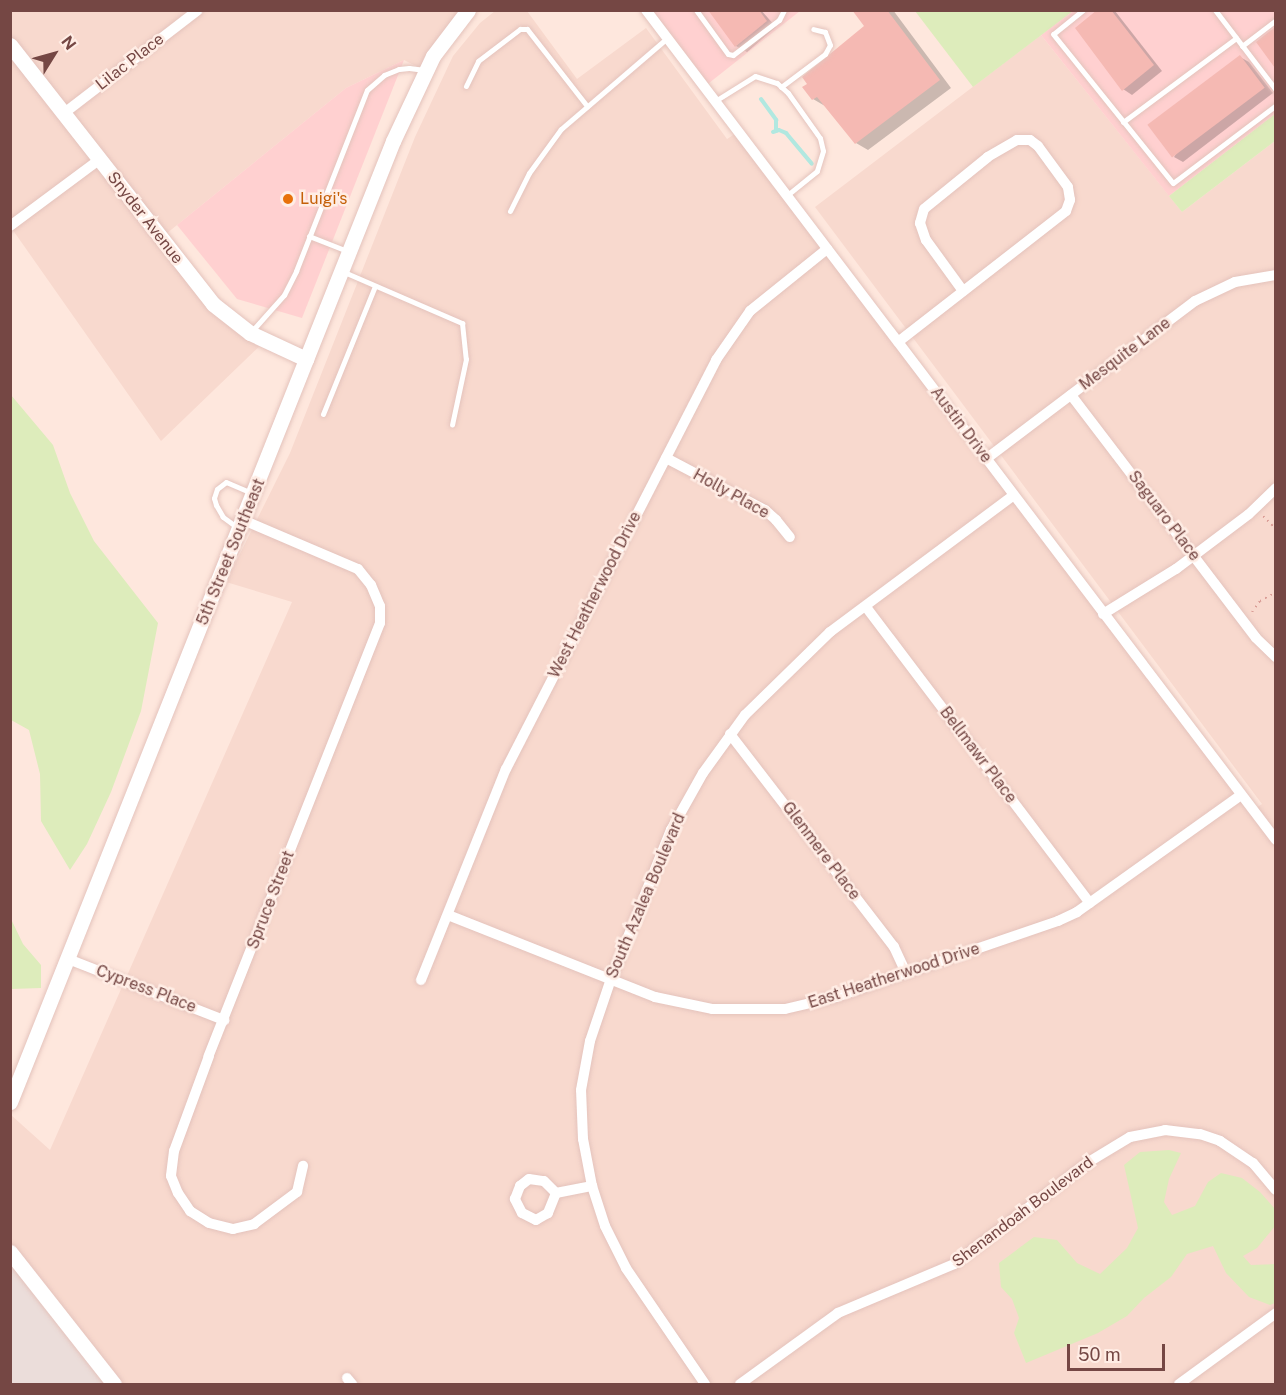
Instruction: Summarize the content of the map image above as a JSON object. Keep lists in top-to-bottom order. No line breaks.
{"streets":{"main road":["Snyder Avenue","5th Street Southeast"],"street":["Lilac Place","Mesquite Lane","Austin Drive","Holly Place","Saguaro Place","West Heatherwood Drive","Bellmawr Place","Glenmere Place","South Azalea Boulevard","Spruce Street","East Heatherwood Drive","Cypress Place","Shenandoah Boulevard"]},"crossings":[["Lilac Place","Snyder Avenue"],["Snyder Avenue","5th Street Southeast"],["Mesquite Lane","Austin Drive"],["Mesquite Lane","Saguaro Place"],["Austin Drive","West Heatherwood Drive"],["Austin Drive","South Azalea Boulevard"],["Austin Drive","East Heatherwood Drive"],["Holly Place","West Heatherwood Drive"],["5th Street Southeast","Spruce Street"],["5th Street Southeast","Cypress Place"],["West Heatherwood Drive","East Heatherwood Drive"],["Bellmawr Place","South Azalea Boulevard"],["Bellmawr Place","East Heatherwood Drive"],["Glenmere Place","South Azalea Boulevard"],["Glenmere Place","East Heatherwood Drive"],["South Azalea Boulevard","East Heatherwood Drive"],["Spruce Street","Cypress Place"]],"places":["Luigi's"],"scale_bar":"50 m","north":"top right"}
